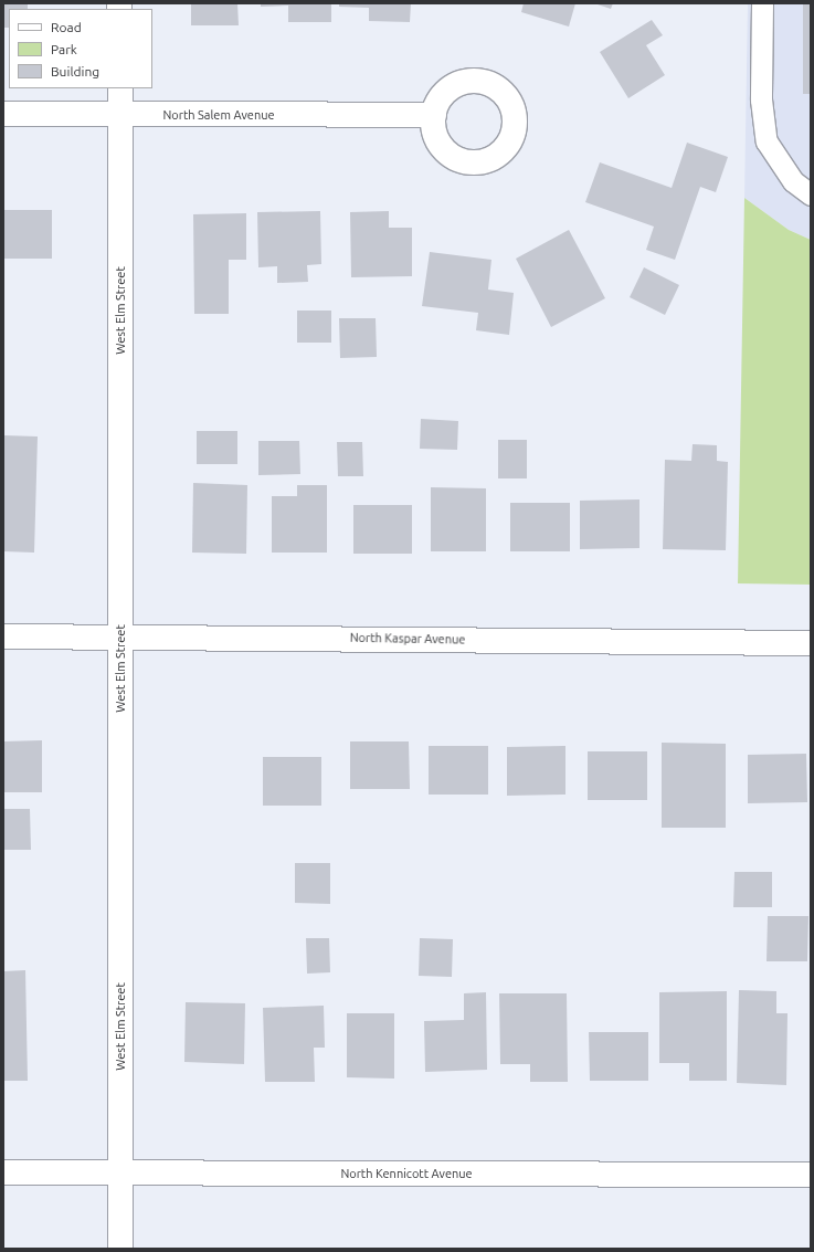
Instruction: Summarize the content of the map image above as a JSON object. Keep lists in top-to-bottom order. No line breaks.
{"streets":{"street":["North Salem Avenue","West Elm Street","North Kaspar Avenue","North Kennicott Avenue"]},"crossings":[["North Salem Avenue","West Elm Street"],["West Elm Street","North Kaspar Avenue"],["West Elm Street","North Kennicott Avenue"]],"legend":["Road","Park","Building"]}
